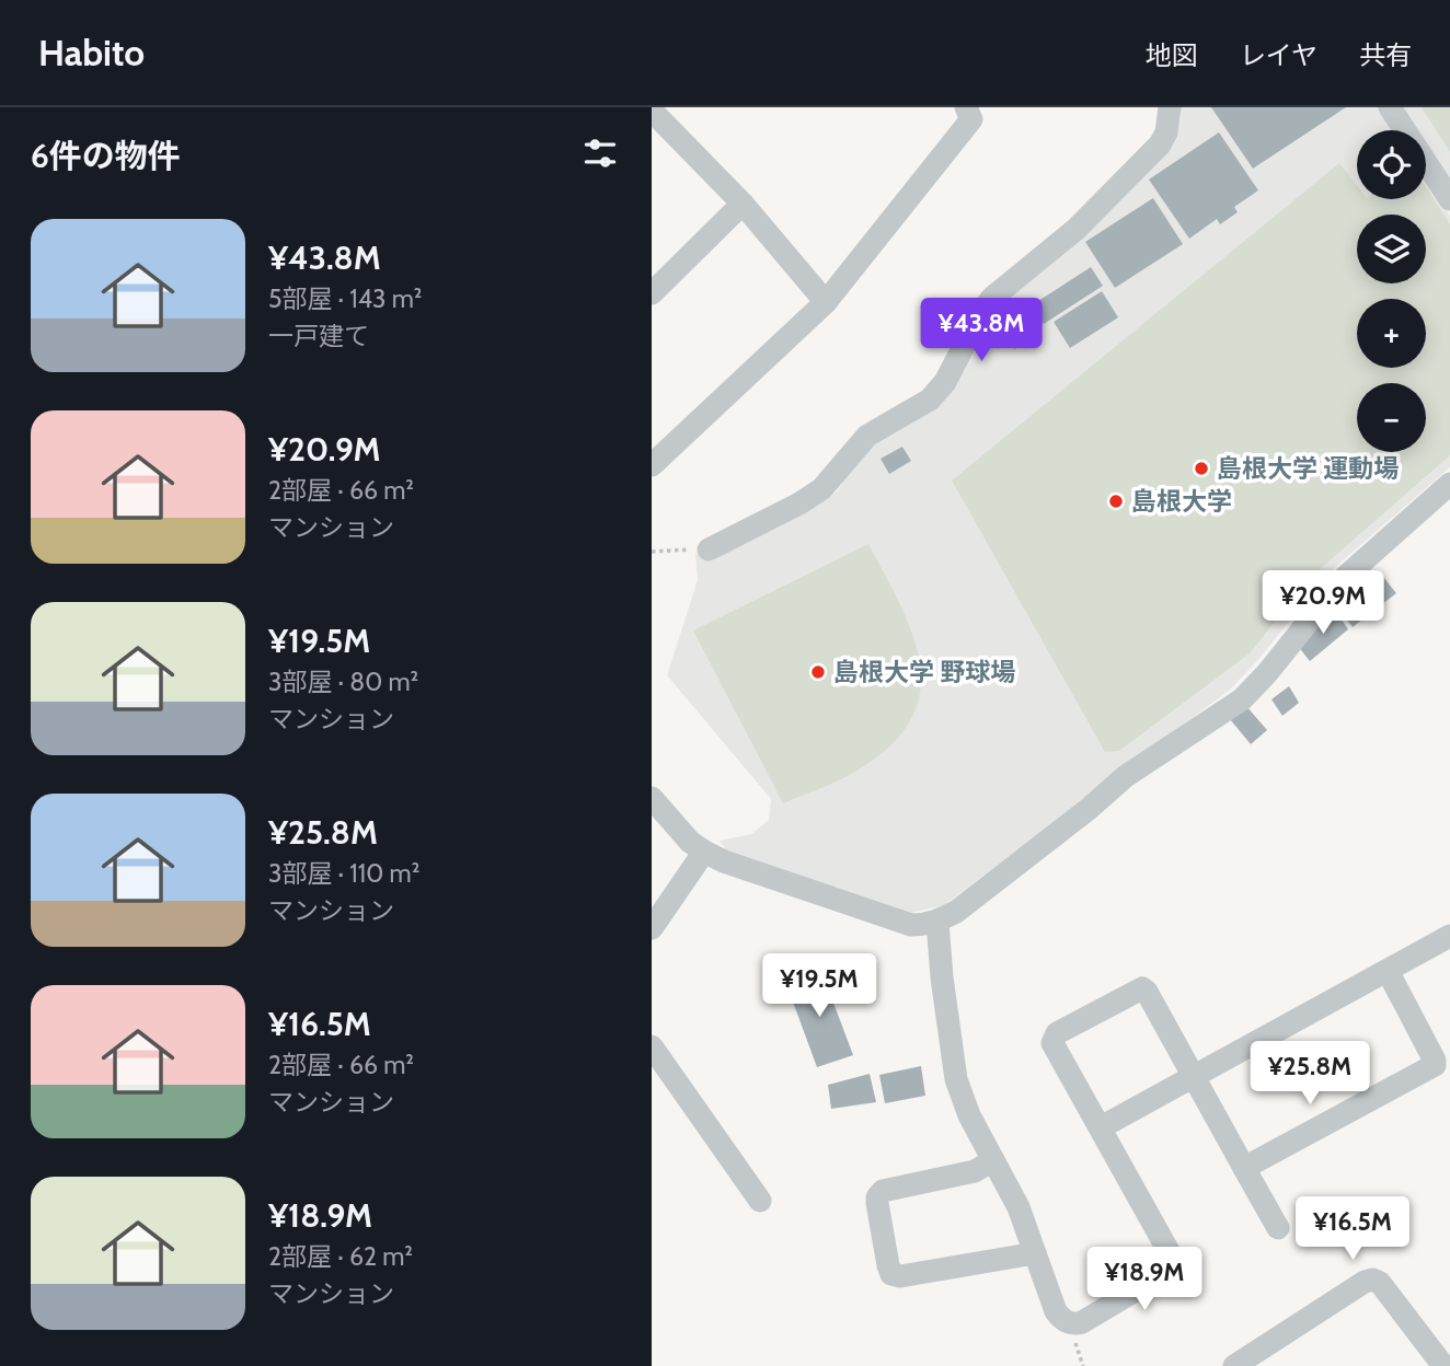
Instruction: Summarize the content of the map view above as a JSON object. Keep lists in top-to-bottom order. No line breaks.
{"places":["島根大学 運動場","島根大学","島根大学 野球場"],"page":{"header":"Habito","nav":["地図","レイヤ","共有"],"heading":"6件の物件","map_buttons":["+","−"],"list":[{"name":"¥43.8M","note":"5部屋 · 143 m² · 一戸建て"},{"name":"¥20.9M","note":"2部屋 · 66 m² · マンション"},{"name":"¥19.5M","note":"3部屋 · 80 m² · マンション"},{"name":"¥25.8M","note":"3部屋 · 110 m² · マンション"},{"name":"¥16.5M","note":"2部屋 · 66 m² · マンション"},{"name":"¥18.9M","note":"2部屋 · 62 m² · マンション"}],"price":["¥43.8M","¥20.9M","¥19.5M","¥25.8M","¥16.5M","¥18.9M"]}}
